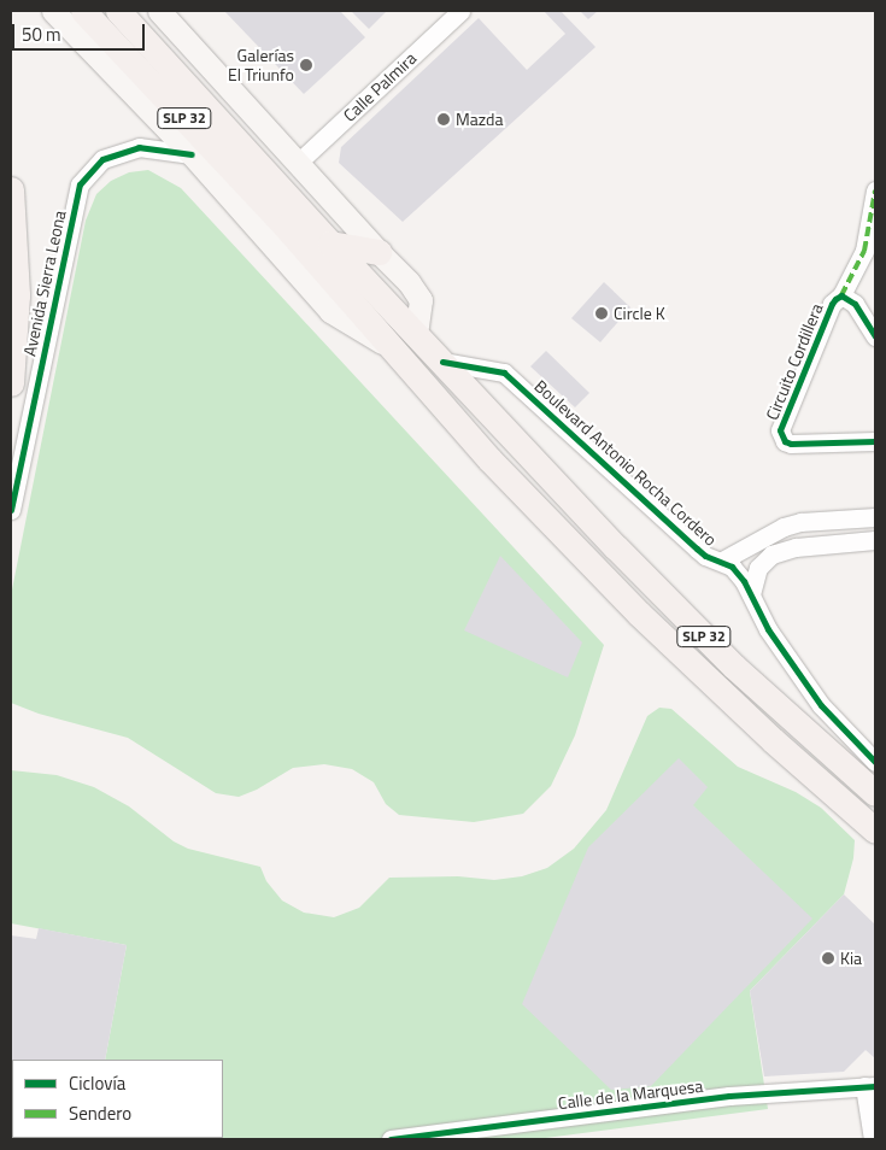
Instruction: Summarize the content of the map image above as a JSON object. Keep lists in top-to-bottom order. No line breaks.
{"streets":{"highway":["SLP 32"],"street":["Calle Palmira","Avenida Sierra Leona","Circuito Cordillera","Boulevard Antonio Rocha Cordero","Calle de la Marquesa"]},"crossings":[["SLP 32","Boulevard Antonio Rocha Cordero"]],"places":["Galerías El Triunfo","Mazda","Circle K","Kia"],"legend":["Ciclovía","Sendero"],"scale_bar":"50 m"}
